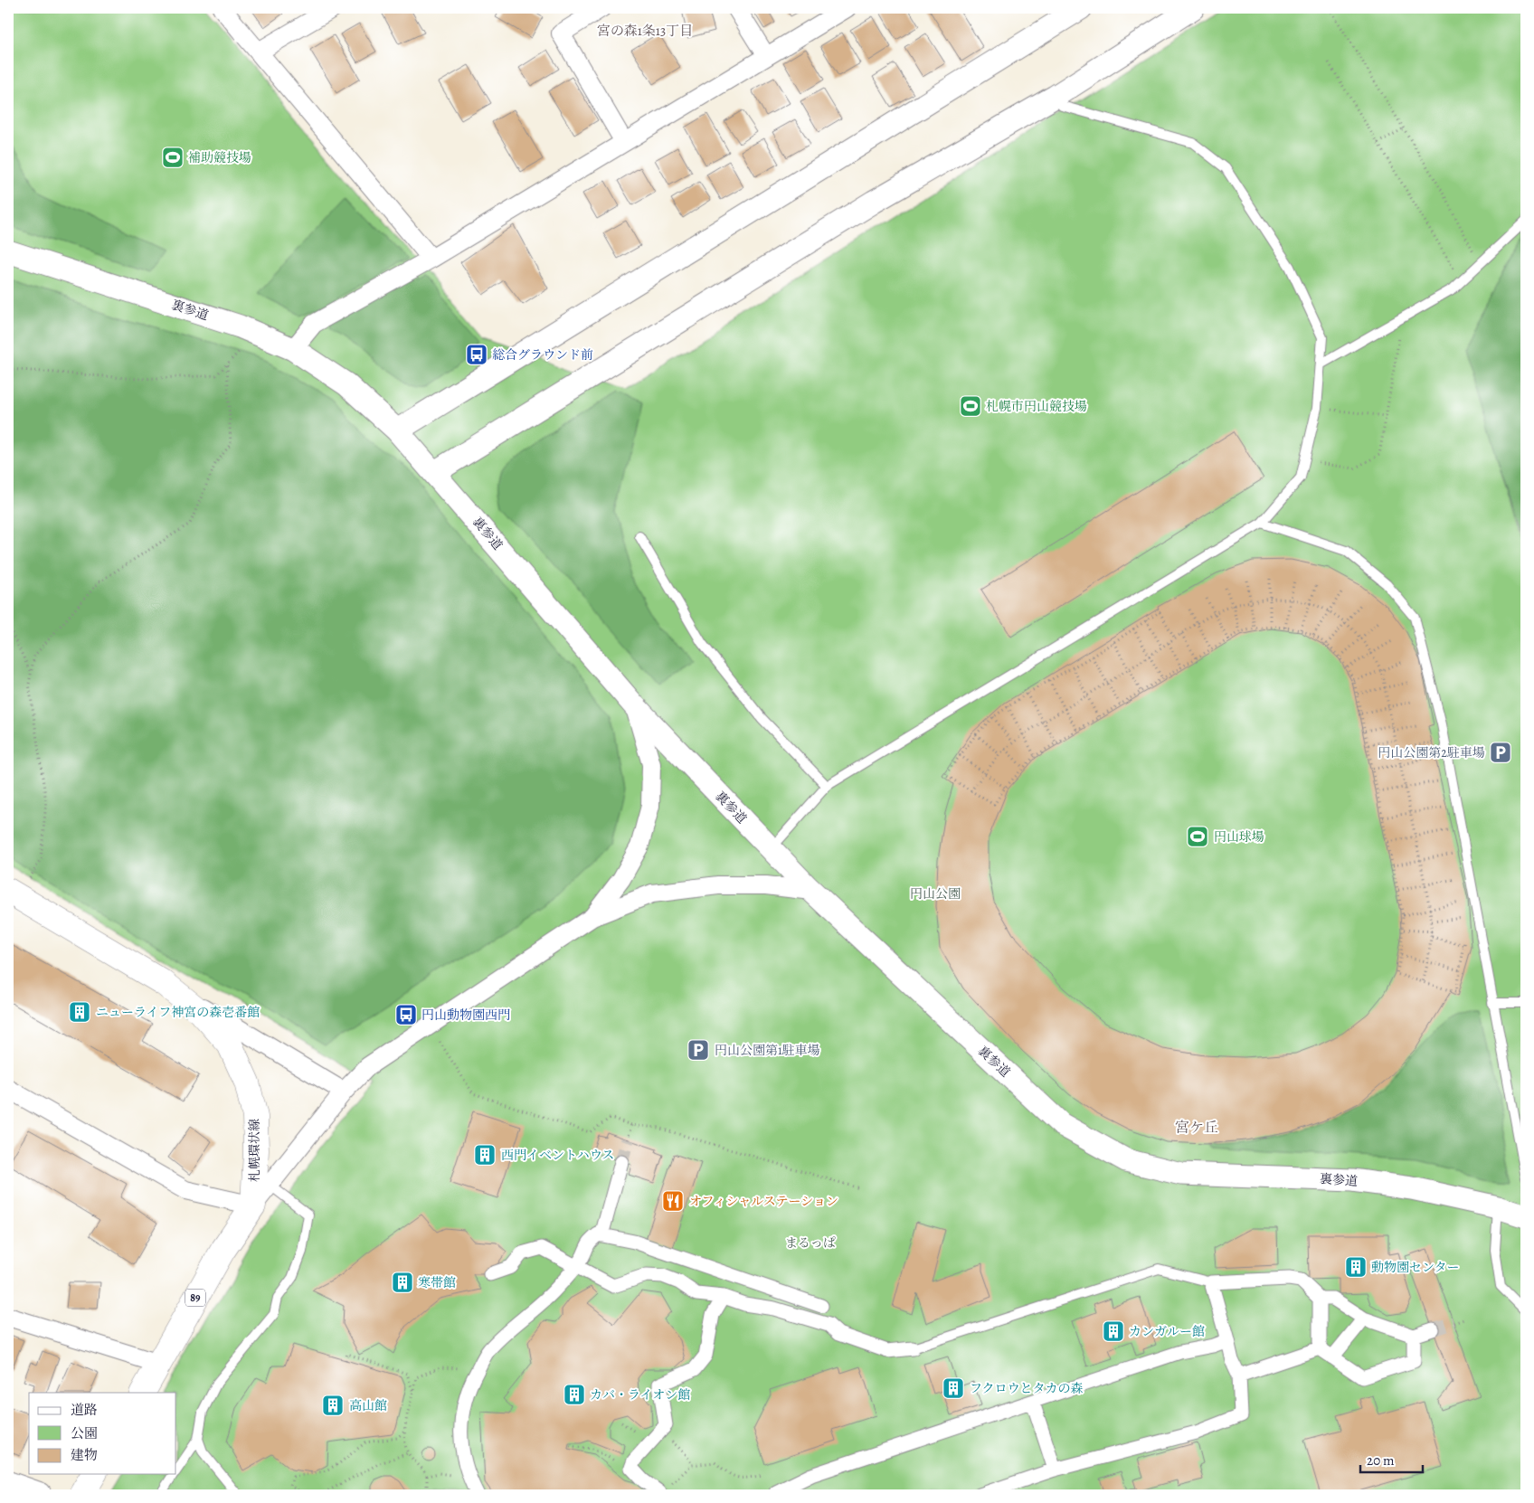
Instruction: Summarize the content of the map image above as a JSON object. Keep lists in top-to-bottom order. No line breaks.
{"streets":{"main road":["札幌環状線","89"],"street":["裏参道"]},"crossings":[["札幌環状線","89"]],"districts":["宮の森1条13丁目","宮ケ丘"],"parks":["円山公園","まるっぱ"],"places":{"sports":["補助競技場","札幌市円山競技場","円山球場"],"bus stop":["総合グラウンド前","円山動物園西門"],"parking":["円山公園第2駐車場","円山公園第1駐車場"],"building":["ニューライフ神宮の森壱番館","西門イベントハウス","動物園センター","寒帯館","カンガルー館","フクロウとタカの森","カバ・ライオン館","高山館"],"restaurant":["オフィシャルステーション"]},"legend":["道路","公園","建物"],"scale_bar":"20 m"}
